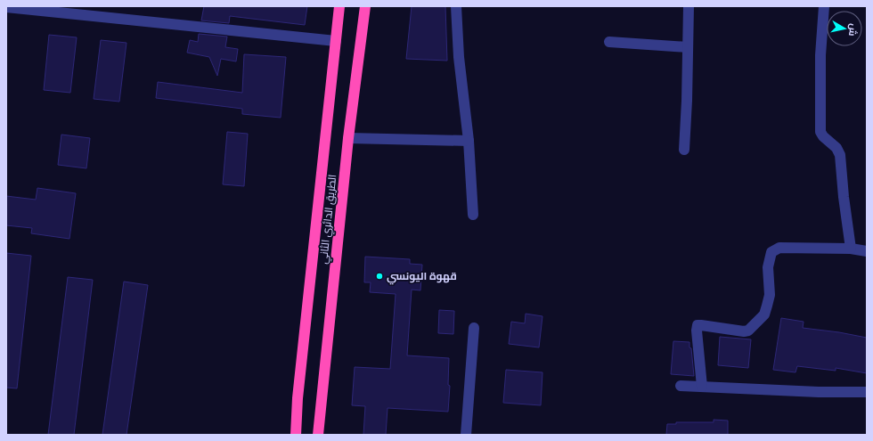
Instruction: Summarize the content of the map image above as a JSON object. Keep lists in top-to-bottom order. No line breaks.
{"streets":{"highway":["الطريق الدائري الثاني"]},"places":["قهوة اليونسي"],"north":"right"}
